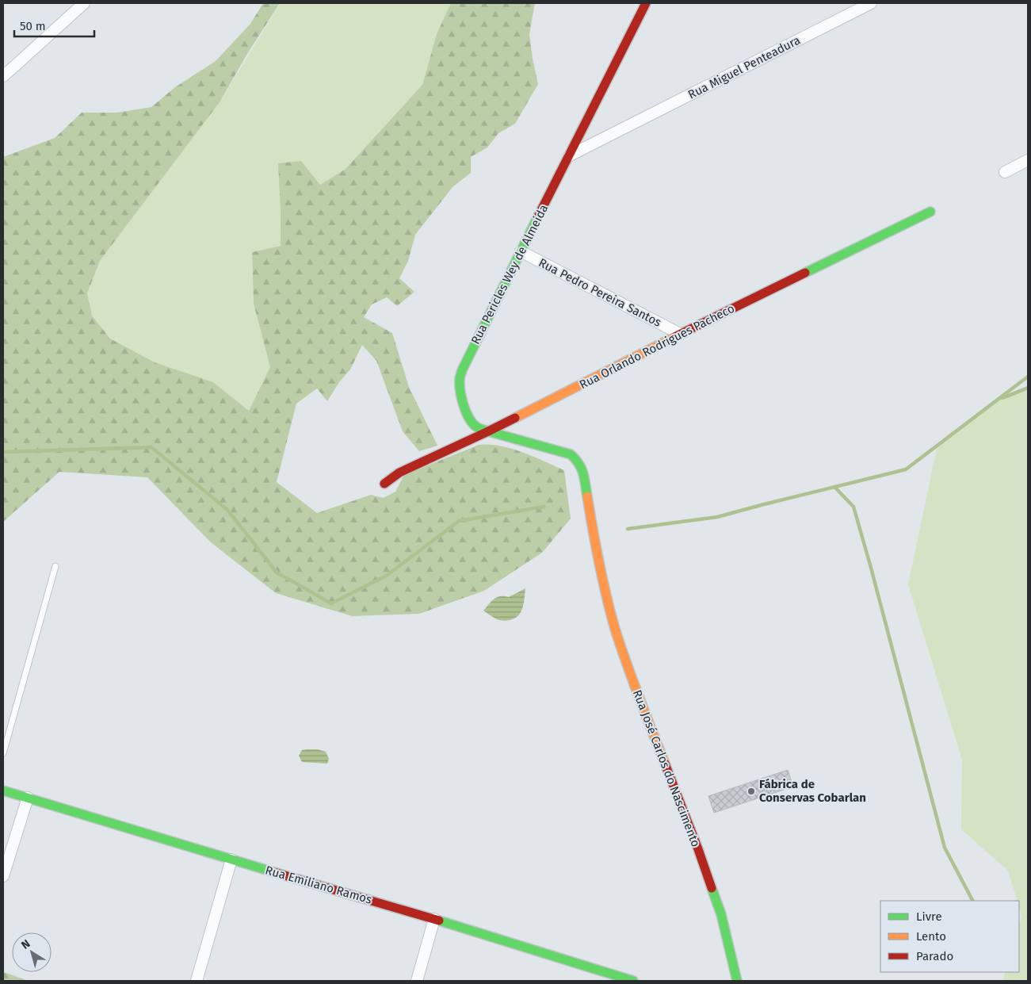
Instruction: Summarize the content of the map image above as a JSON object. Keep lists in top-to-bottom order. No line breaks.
{"streets":{"street":["Rua Miguel Penteadura","Rua Pericles Wey de Almeida","Rua Pedro Pereira Santos","Rua Orlando Rodrigues Pacheco","Rua José Carlos do Nascimento","Rua Emiliano Ramos"]},"crossings":[["Rua Miguel Penteadura","Rua Pericles Wey de Almeida"],["Rua Pericles Wey de Almeida","Rua Pedro Pereira Santos"],["Rua Pericles Wey de Almeida","Rua Orlando Rodrigues Pacheco"],["Rua Pericles Wey de Almeida","Rua José Carlos do Nascimento"],["Rua Pedro Pereira Santos","Rua Orlando Rodrigues Pacheco"]],"places":["Fábrica de Conservas Cobarlan"],"legend":["Livre","Lento","Parado"],"scale_bar":"50 m","north":"top left"}
